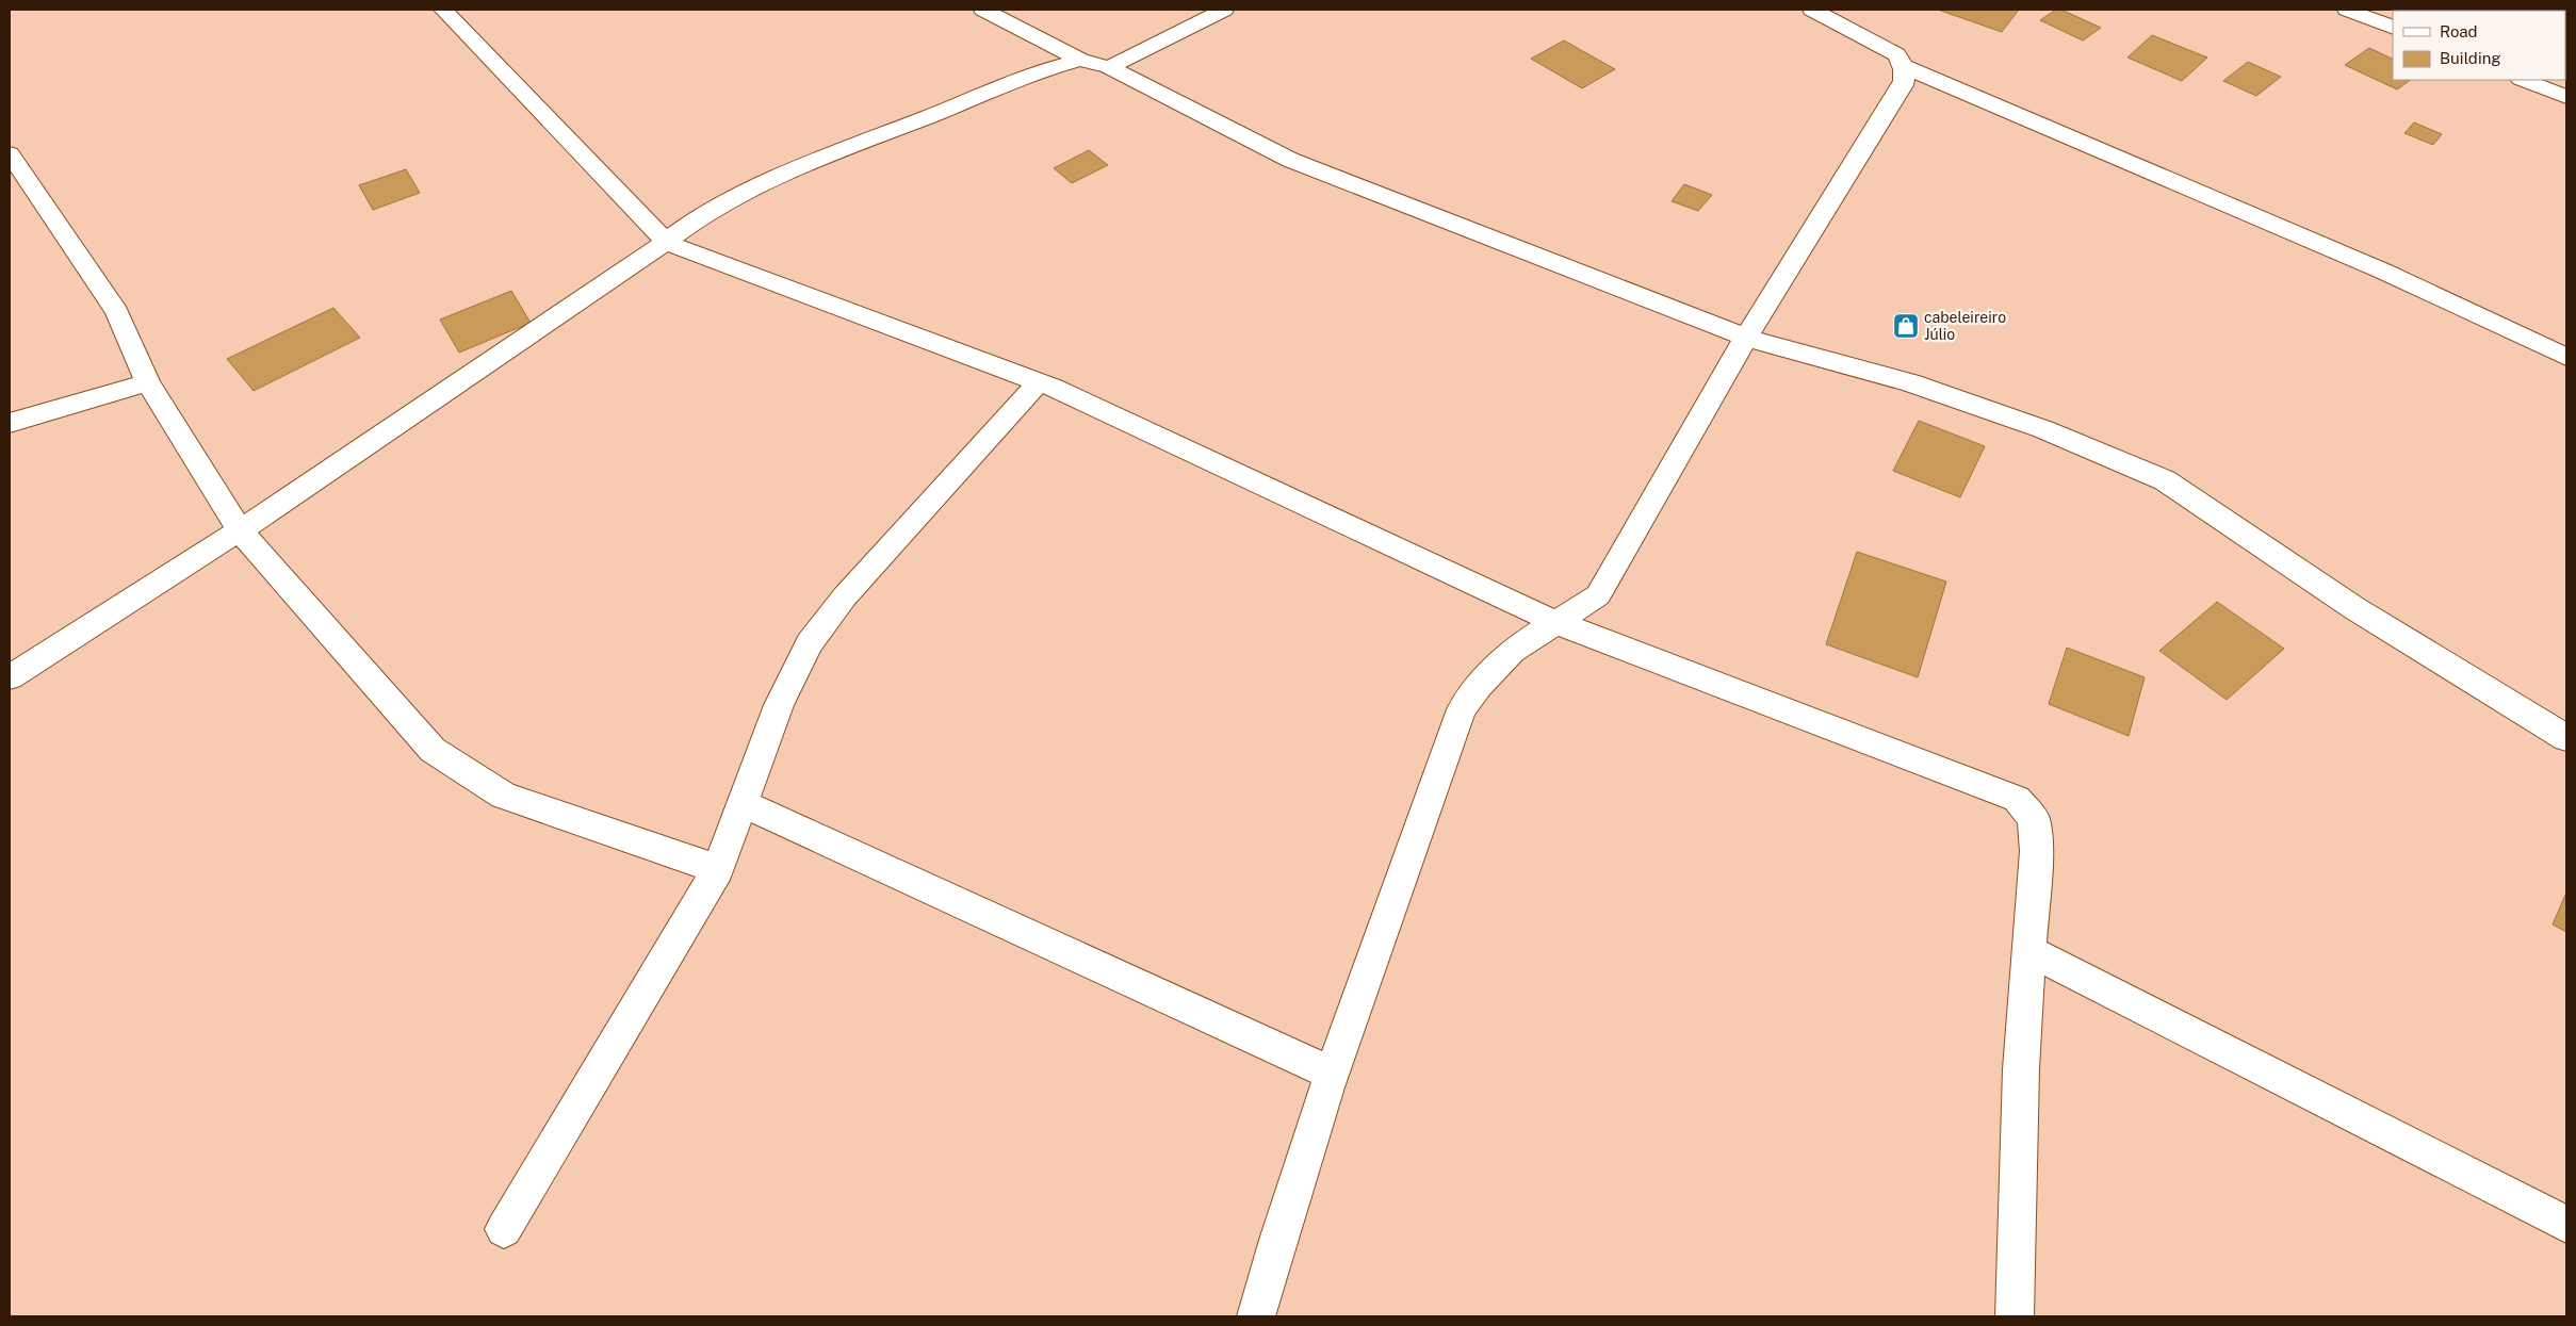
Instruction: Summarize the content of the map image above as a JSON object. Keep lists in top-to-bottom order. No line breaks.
{"places":{"shop":["cabeleireiro Júlio"]},"legend":["Road","Building"]}
